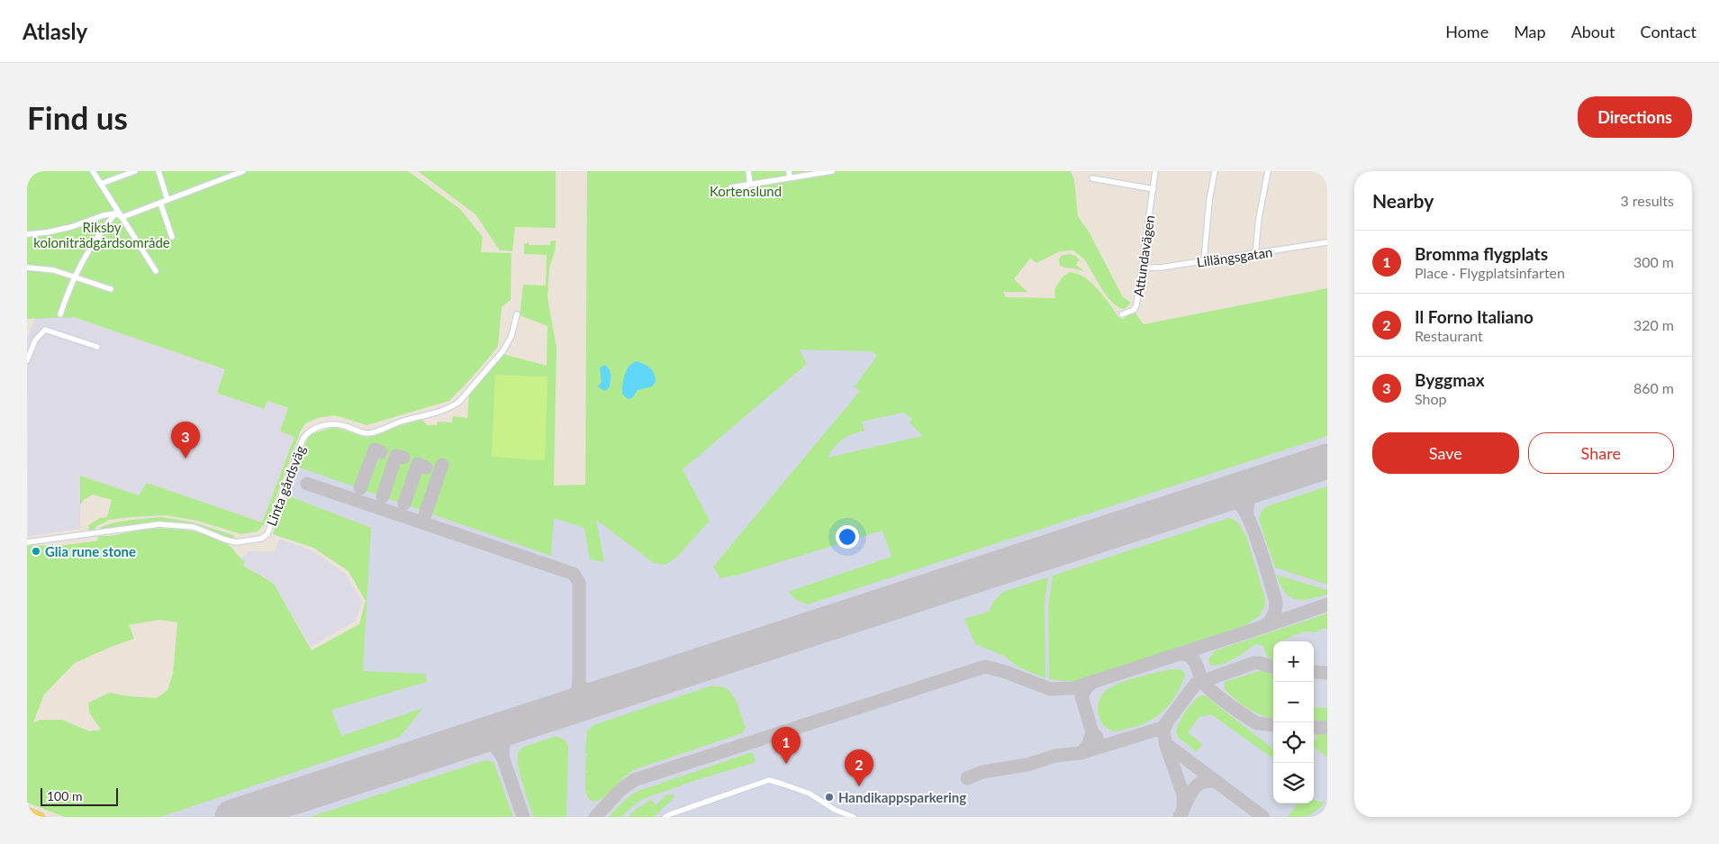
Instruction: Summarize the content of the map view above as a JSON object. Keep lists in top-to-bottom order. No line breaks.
{"streets":{"street":["Attundavägen","Lillängsgatan","Linta gårdsväg"]},"crossings":[["Attundavägen","Lillängsgatan"]],"parks":["Kortenslund","Riksby koloniträdgårdsområde"],"places":["Glia rune stone","Handikappsparkering"],"scale_bar":"100 m","page":{"header":"Atlasly","nav":["Home","Map","About","Contact"],"buttons":["Directions",["Save","Share"]],"title":"Find us","heading":["Nearby","3 results"],"list":[{"mark":"1","name":"Bromma flygplats","note":"Place · Flygplatsinfarten","value":"300 m"},{"mark":"2","name":"Il Forno Italiano","note":"Restaurant","value":"320 m"},{"mark":"3","name":"Byggmax","note":"Shop","value":"860 m"}],"pins":["3","1","2"],"map_buttons":["+","−"],"scale":"100 m"}}
